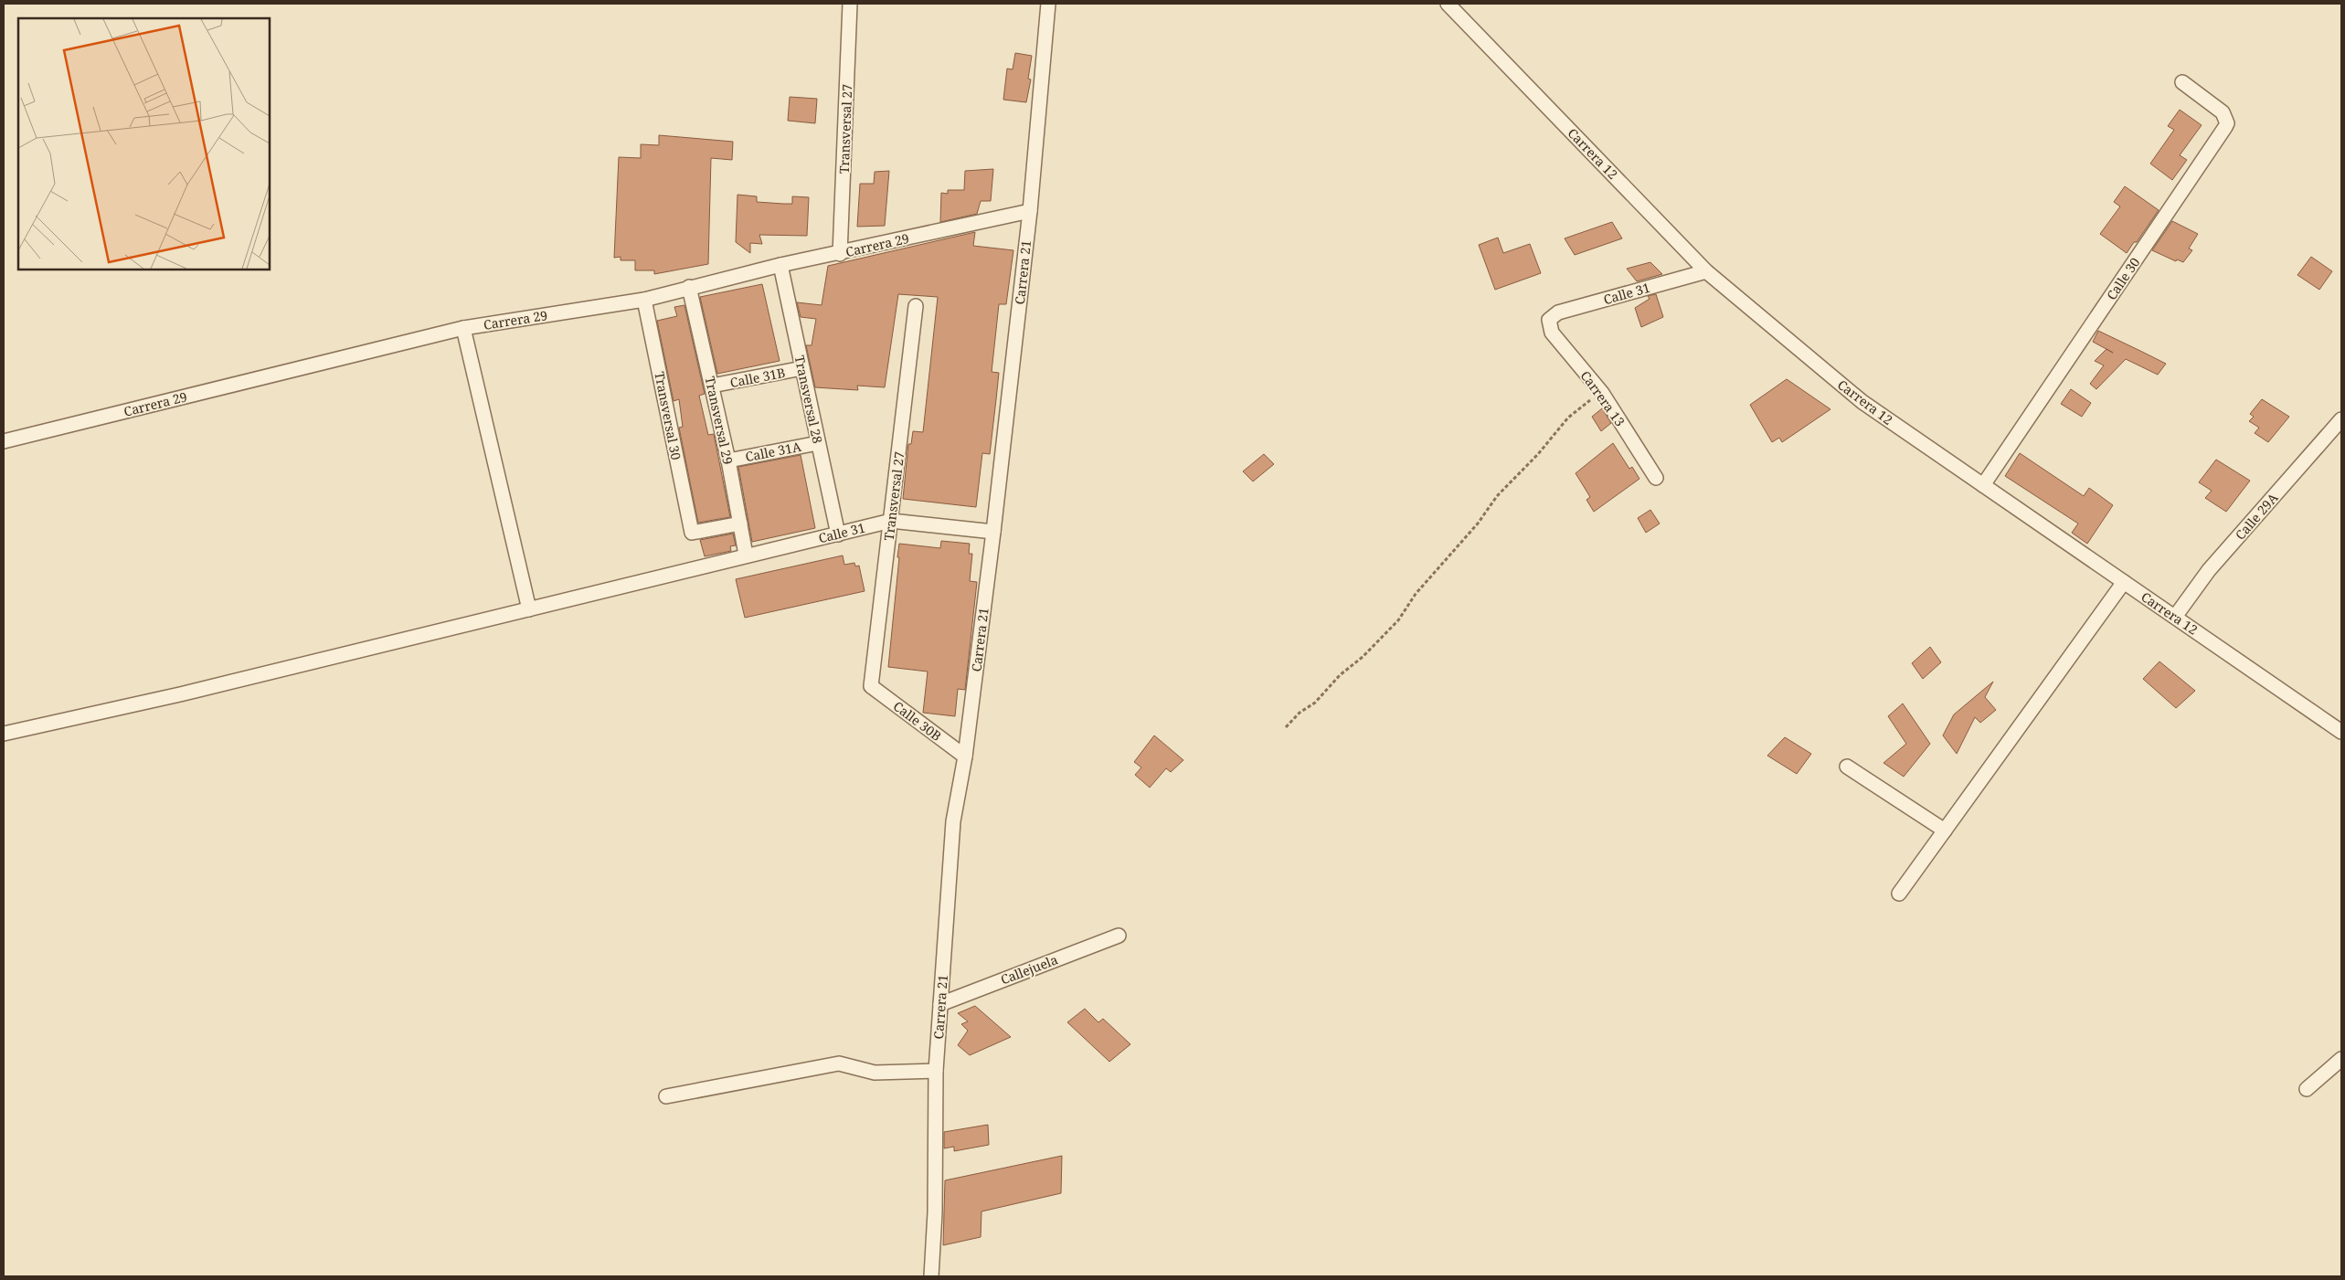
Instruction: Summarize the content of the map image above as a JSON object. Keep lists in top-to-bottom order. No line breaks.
{"streets":{"street":["Transversal 27","Carrera 12","Carrera 29","Carrera 21","Calle 30","Calle 31","Calle 31B","Carrera 13","Transversal 28","Transversal 30","Transversal 29","Calle 31A","Calle 29A","Calle 30B","Callejuela"]},"crossings":[["Transversal 27","Carrera 29"],["Transversal 27","Calle 31"],["Transversal 27","Calle 30B"],["Carrera 12","Calle 30"],["Carrera 12","Calle 31"],["Carrera 12","Calle 29A"],["Carrera 29","Carrera 21"],["Carrera 29","Transversal 28"],["Carrera 29","Transversal 30"],["Carrera 29","Transversal 29"],["Carrera 21","Calle 31"],["Carrera 21","Calle 30B"],["Carrera 21","Callejuela"],["Calle 31","Carrera 13"],["Calle 31","Transversal 28"],["Calle 31","Transversal 29"],["Calle 31B","Transversal 28"],["Calle 31B","Transversal 29"],["Transversal 28","Calle 31A"],["Transversal 30","Transversal 29"],["Transversal 29","Calle 31A"]]}
